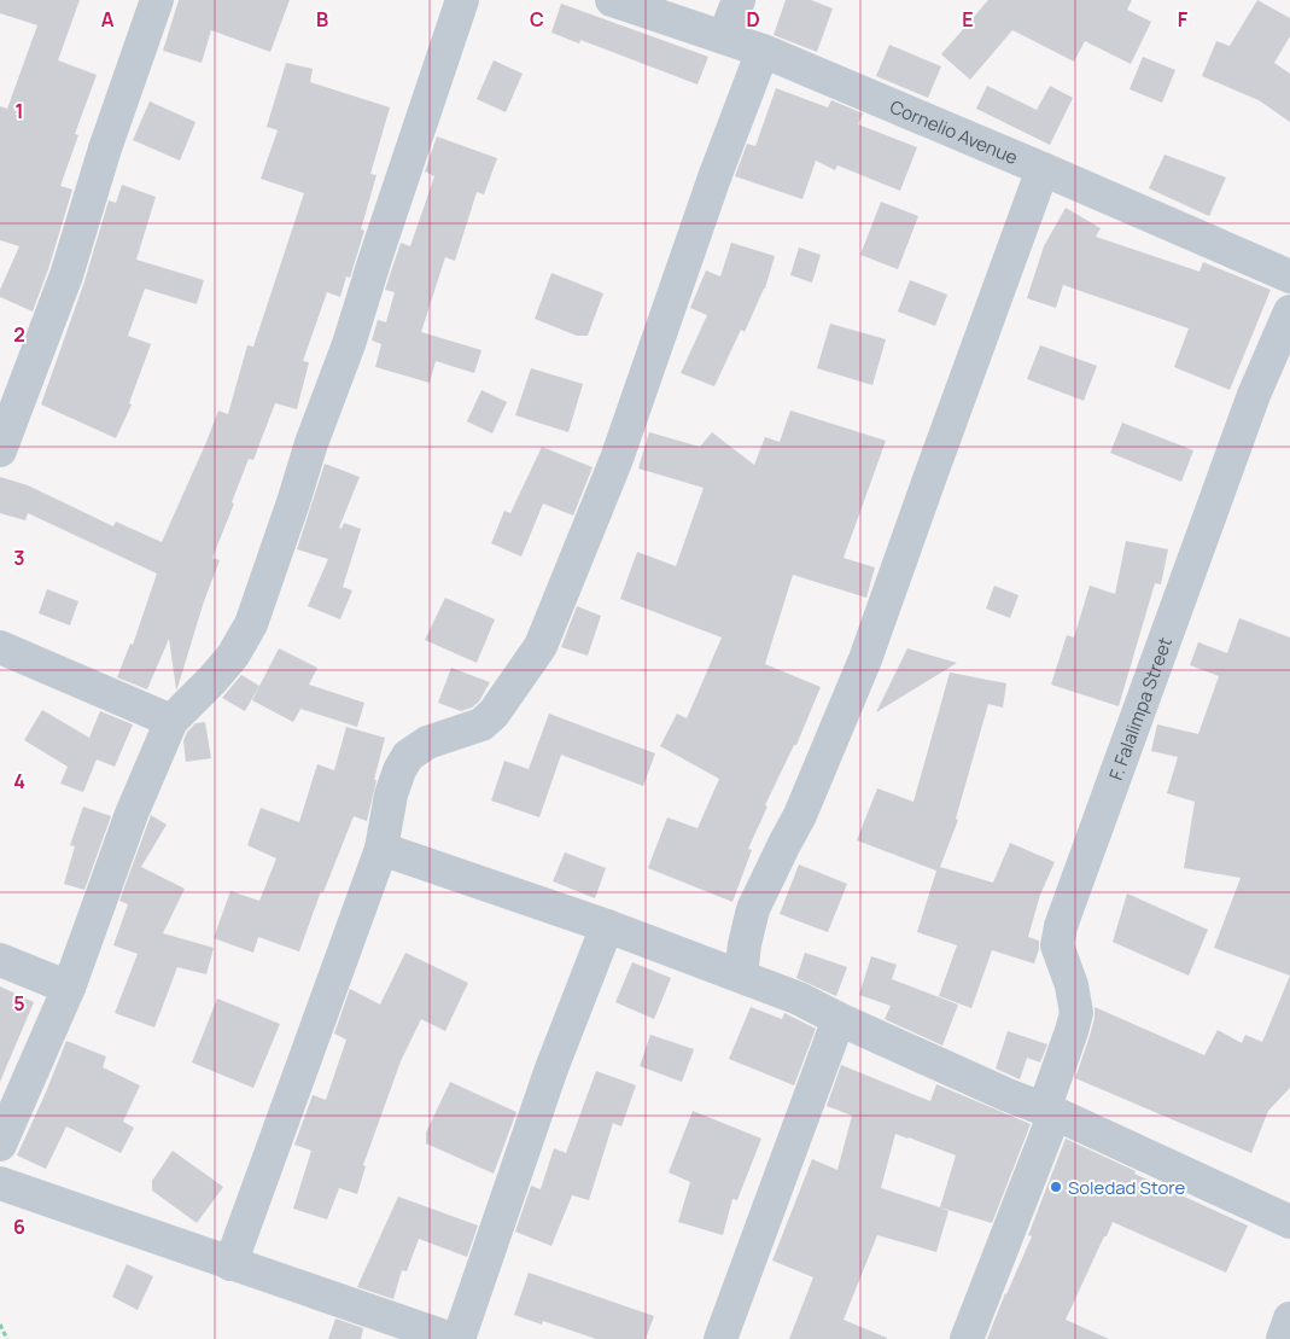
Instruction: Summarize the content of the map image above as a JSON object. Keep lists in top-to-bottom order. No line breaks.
{"streets":{"street":["Cornelio Avenue","F. Falalimpa Street"]},"places":["Soledad Store"],"grid":{"columns":["A","B","C","D","E","F"],"rows":["1","2","3","4","5","6"]}}
